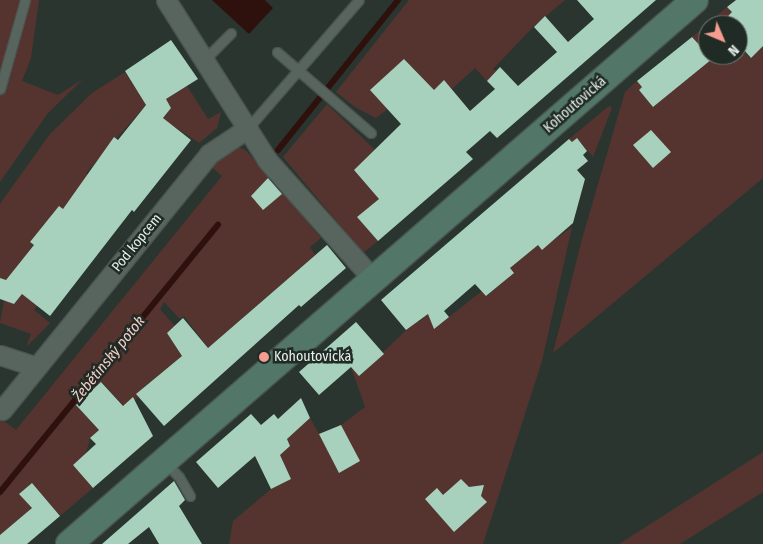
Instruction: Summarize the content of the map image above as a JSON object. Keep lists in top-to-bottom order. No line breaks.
{"streets":{"street":["Kohoutovická","Pod kopcem"]},"water":["Žebětínský potok"],"places":["Kohoutovická"],"north":"bottom right"}
